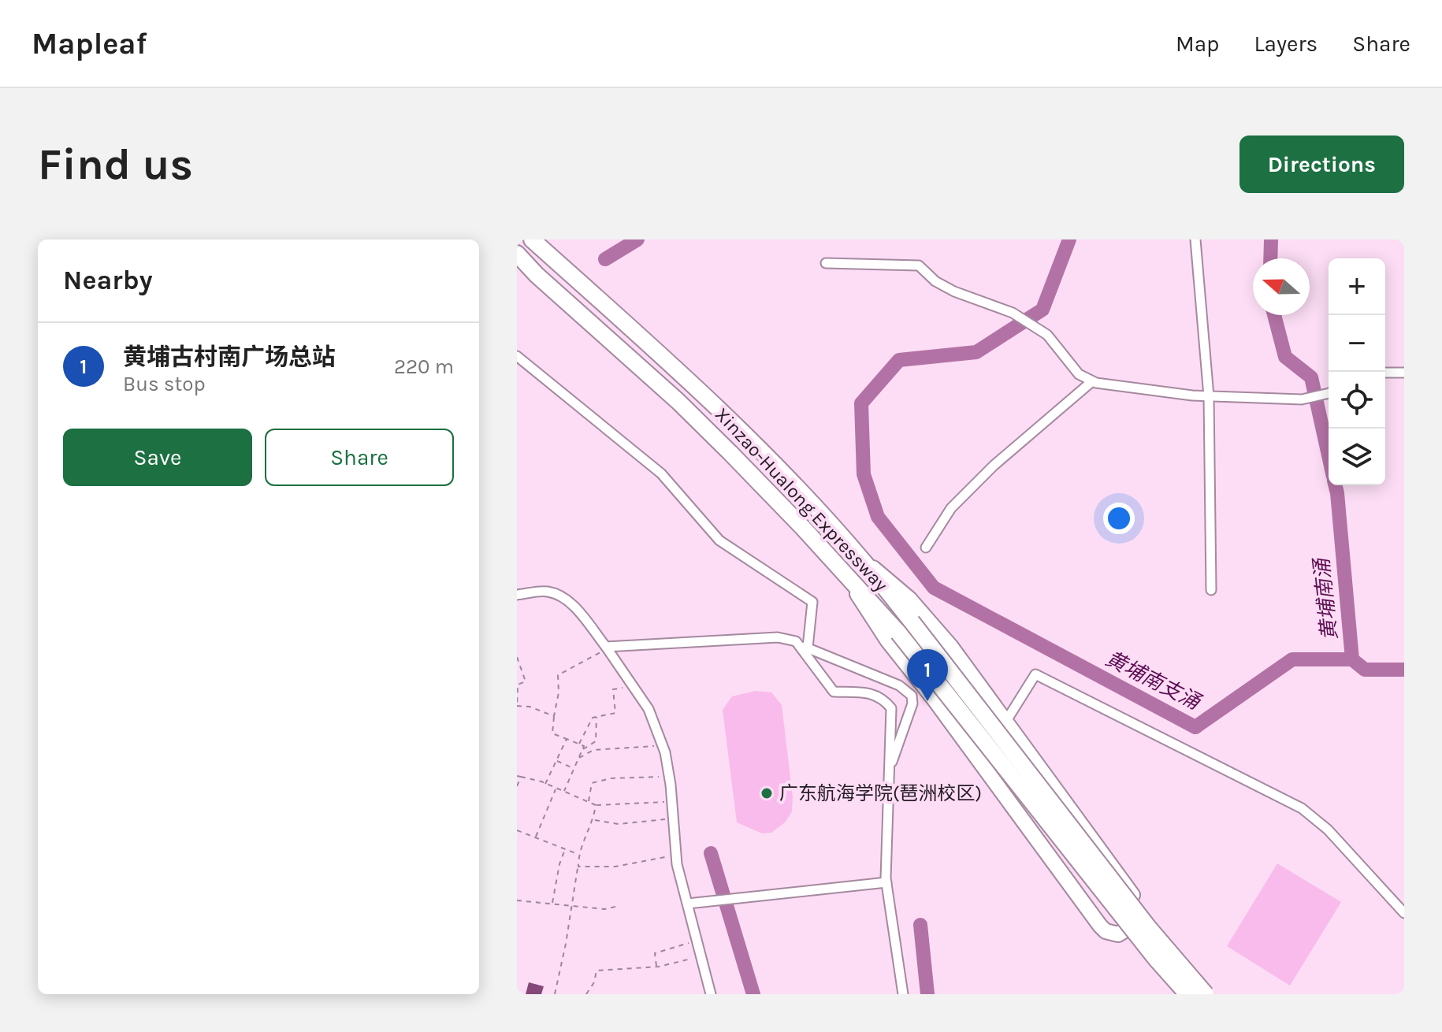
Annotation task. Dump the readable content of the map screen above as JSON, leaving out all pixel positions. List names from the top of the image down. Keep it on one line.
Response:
{"streets":{"highway":["Xinzao-Hualong Expressway"]},"water":["黄埔南涌","黄埔南支涌"],"places":["广东航海学院(琶洲校区)"],"north":"left","page":{"header":"Mapleaf","nav":["Map","Layers","Share"],"buttons":["Directions",["Save","Share"]],"title":"Find us","heading":"Nearby","map_buttons":["+","−"],"list":[{"mark":"1","name":"黄埔古村南广场总站","note":"Bus stop","value":"220 m"}],"pins":"1"}}
